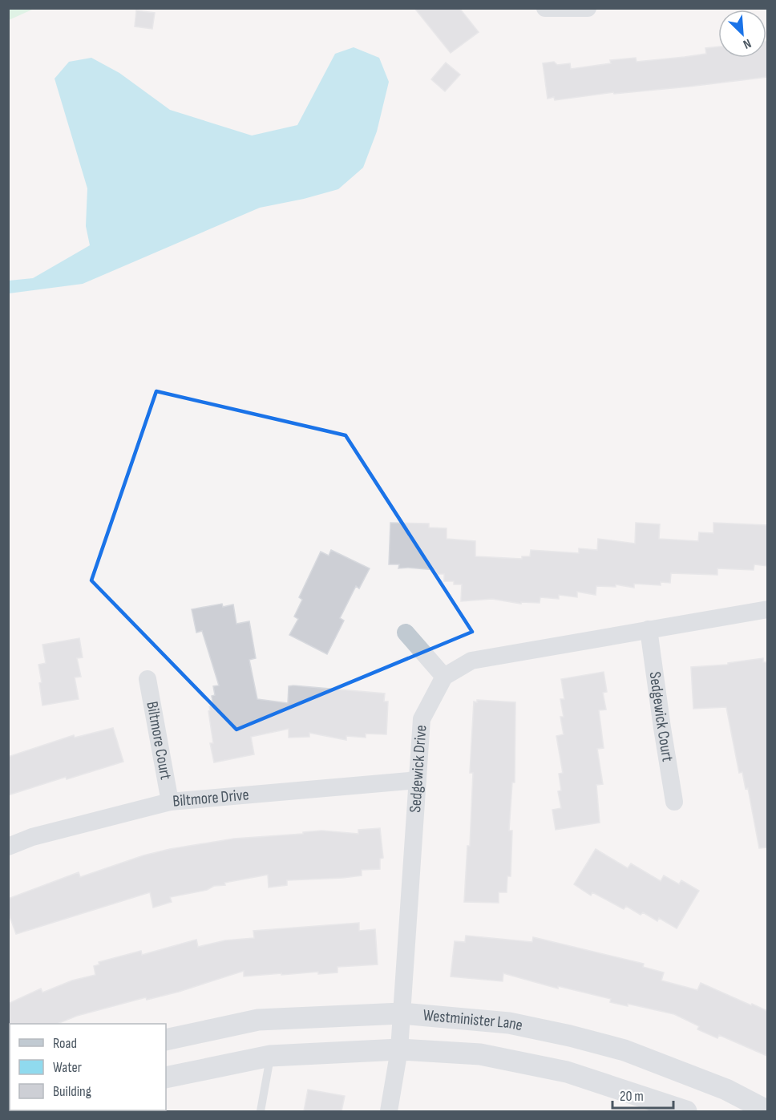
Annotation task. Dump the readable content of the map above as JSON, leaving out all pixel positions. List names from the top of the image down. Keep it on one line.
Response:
{"streets":{"street":["Sedgewick Court","Biltmore Court","Sedgewick Drive","Biltmore Drive","Westminister Lane"]},"crossings":[["Biltmore Court","Biltmore Drive"],["Sedgewick Drive","Biltmore Drive"],["Sedgewick Drive","Westminister Lane"]],"legend":["Road","Water","Building"],"scale_bar":"20 m","north":"bottom right"}
